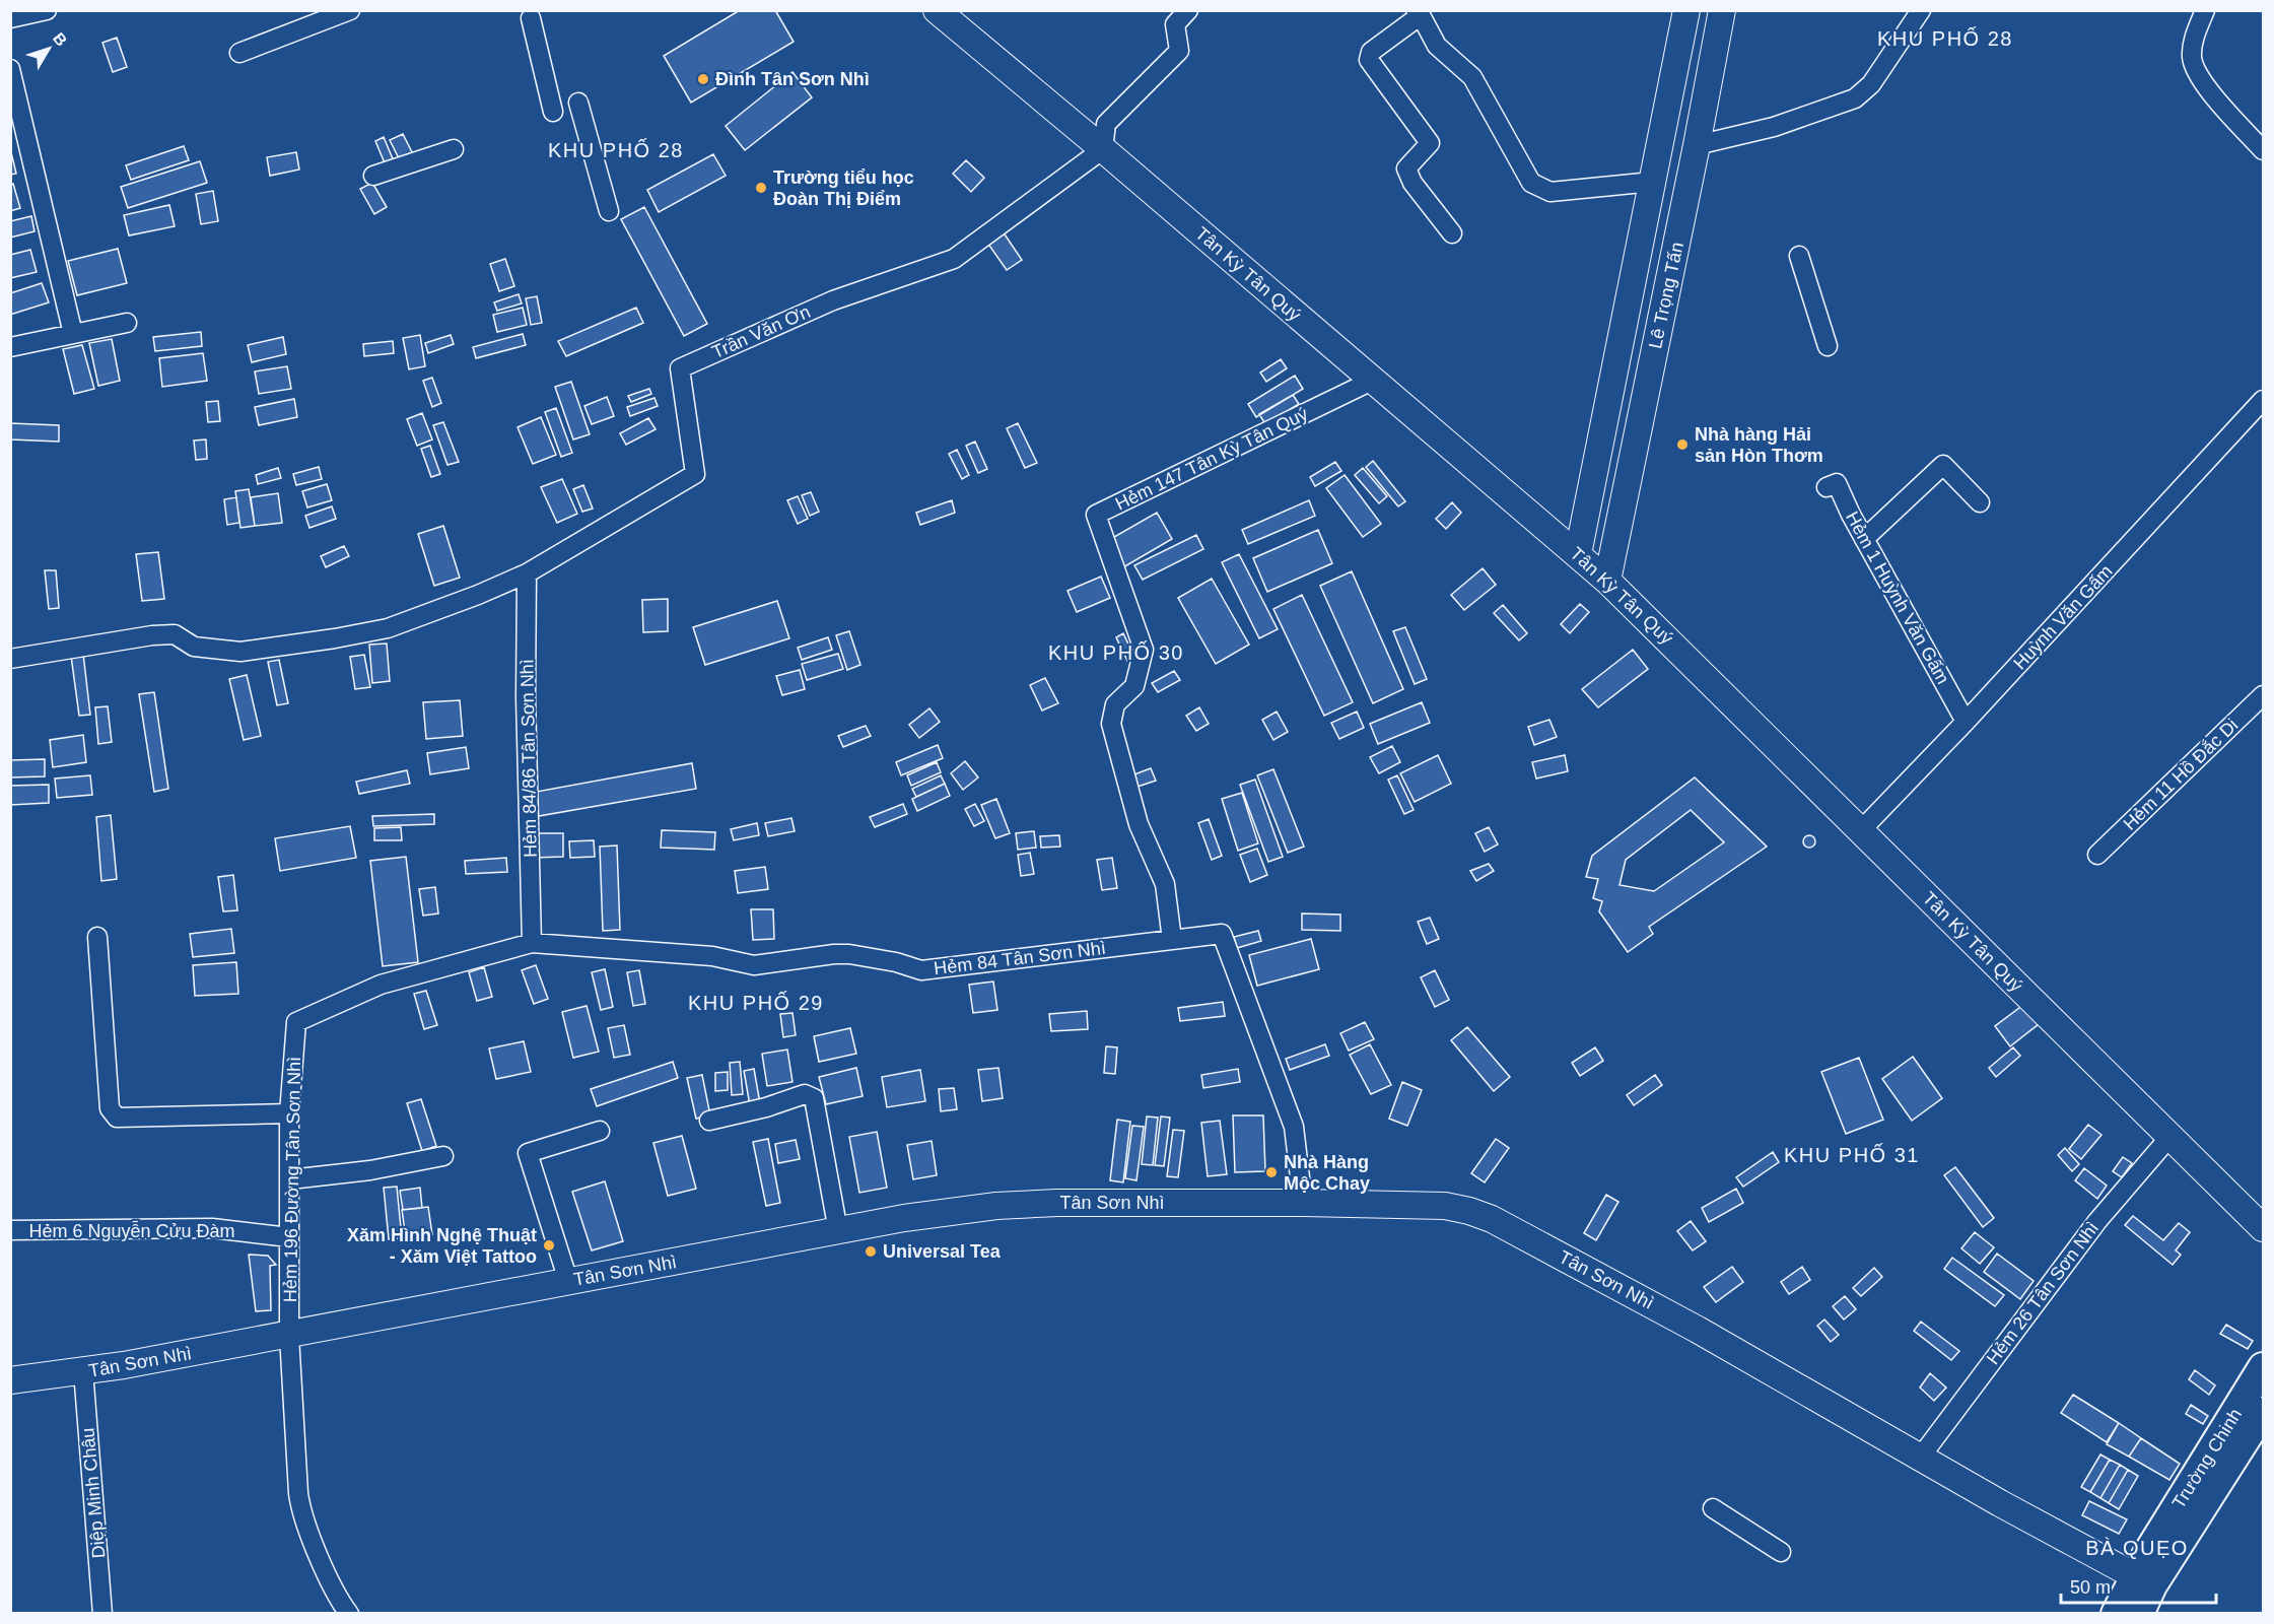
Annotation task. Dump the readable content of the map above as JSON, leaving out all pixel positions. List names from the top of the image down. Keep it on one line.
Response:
{"streets":{"main road":["Tân Kỳ Tân Quý","Lê Trọng Tấn","Tân Sơn Nhì","Trường Chinh"],"street":["Trần Văn Ơn","Hẻm 147 Tân Kỳ Tân Quý","Hẻm 1 Huỳnh Văn Gấm","Huỳnh Văn Gấm","Hẻm 84/86 Tân Sơn Nhì","Hẻm 11 Hồ Đắc Di","Hẻm 84 Tân Sơn Nhì","Hẻm 196 Đường Tân Sơn Nhì","Hẻm 6 Nguyễn Cửu Đàm","Hẻm 26 Tân Sơn Nhì","Diệp Minh Châu"]},"crossings":[["Tân Kỳ Tân Quý","Lê Trọng Tấn"],["Tân Kỳ Tân Quý","Trần Văn Ơn"],["Tân Kỳ Tân Quý","Hẻm 147 Tân Kỳ Tân Quý"],["Tân Kỳ Tân Quý","Huỳnh Văn Gấm"],["Tân Kỳ Tân Quý","Hẻm 26 Tân Sơn Nhì"],["Trần Văn Ơn","Hẻm 84/86 Tân Sơn Nhì"],["Hẻm 147 Tân Kỳ Tân Quý","Hẻm 84 Tân Sơn Nhì"],["Hẻm 1 Huỳnh Văn Gấm","Huỳnh Văn Gấm"],["Hẻm 84/86 Tân Sơn Nhì","Hẻm 84 Tân Sơn Nhì"],["Hẻm 84 Tân Sơn Nhì","Hẻm 196 Đường Tân Sơn Nhì"],["Hẻm 84 Tân Sơn Nhì","Tân Sơn Nhì"],["Hẻm 196 Đường Tân Sơn Nhì","Tân Sơn Nhì"],["Hẻm 196 Đường Tân Sơn Nhì","Hẻm 6 Nguyễn Cửu Đàm"],["Tân Sơn Nhì","Hẻm 26 Tân Sơn Nhì"],["Tân Sơn Nhì","Trường Chinh"],["Tân Sơn Nhì","Diệp Minh Châu"]],"districts":["KHU PHỐ 28","KHU PHỐ 28","KHU PHỐ 30","KHU PHỐ 29","KHU PHỐ 31","BÀ QUẸO"],"places":["Đình Tân Sơn Nhì","Trường tiểu học Đoàn Thị Điểm","Nhà hàng Hải sản Hòn Thơm","Nhà Hàng Mộc Chay","Xăm Hình Nghệ Thuật - Xăm Việt Tattoo","Universal Tea"],"scale_bar":"50 m","north":"top right"}
